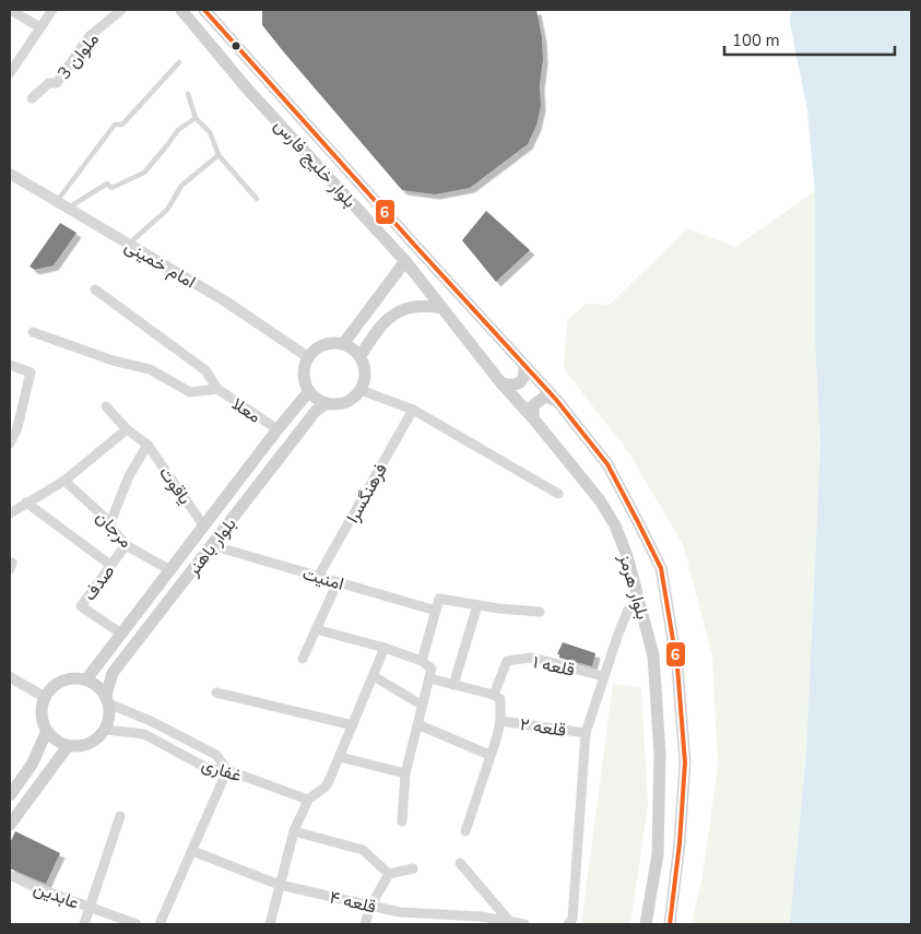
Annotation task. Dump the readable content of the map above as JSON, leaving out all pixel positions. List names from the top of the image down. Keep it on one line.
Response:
{"streets":{"main road":["بلوار خلیج فارس","بلوار باهنر","بلوار هرمز"],"street":["ملوان 3","امام خمینی","معلا","یاقوت","فرهنگسرا","مرجان","امنیت","صدف","قلعه ۱","قلعه ۲","غفاری","عابدین","قلعه ۴"]},"crossings":[["بلوار خلیج فارس","بلوار هرمز"],["امام خمینی","بلوار باهنر"],["معلا","بلوار باهنر"],["یاقوت","بلوار باهنر"],["فرهنگسرا","امنیت"],["مرجان","بلوار باهنر"],["مرجان","صدف"],["بلوار باهنر","امنیت"],["بلوار باهنر","صدف"],["بلوار باهنر","غفاری"]],"lines":["transit line 6"],"scale_bar":"100 m"}
